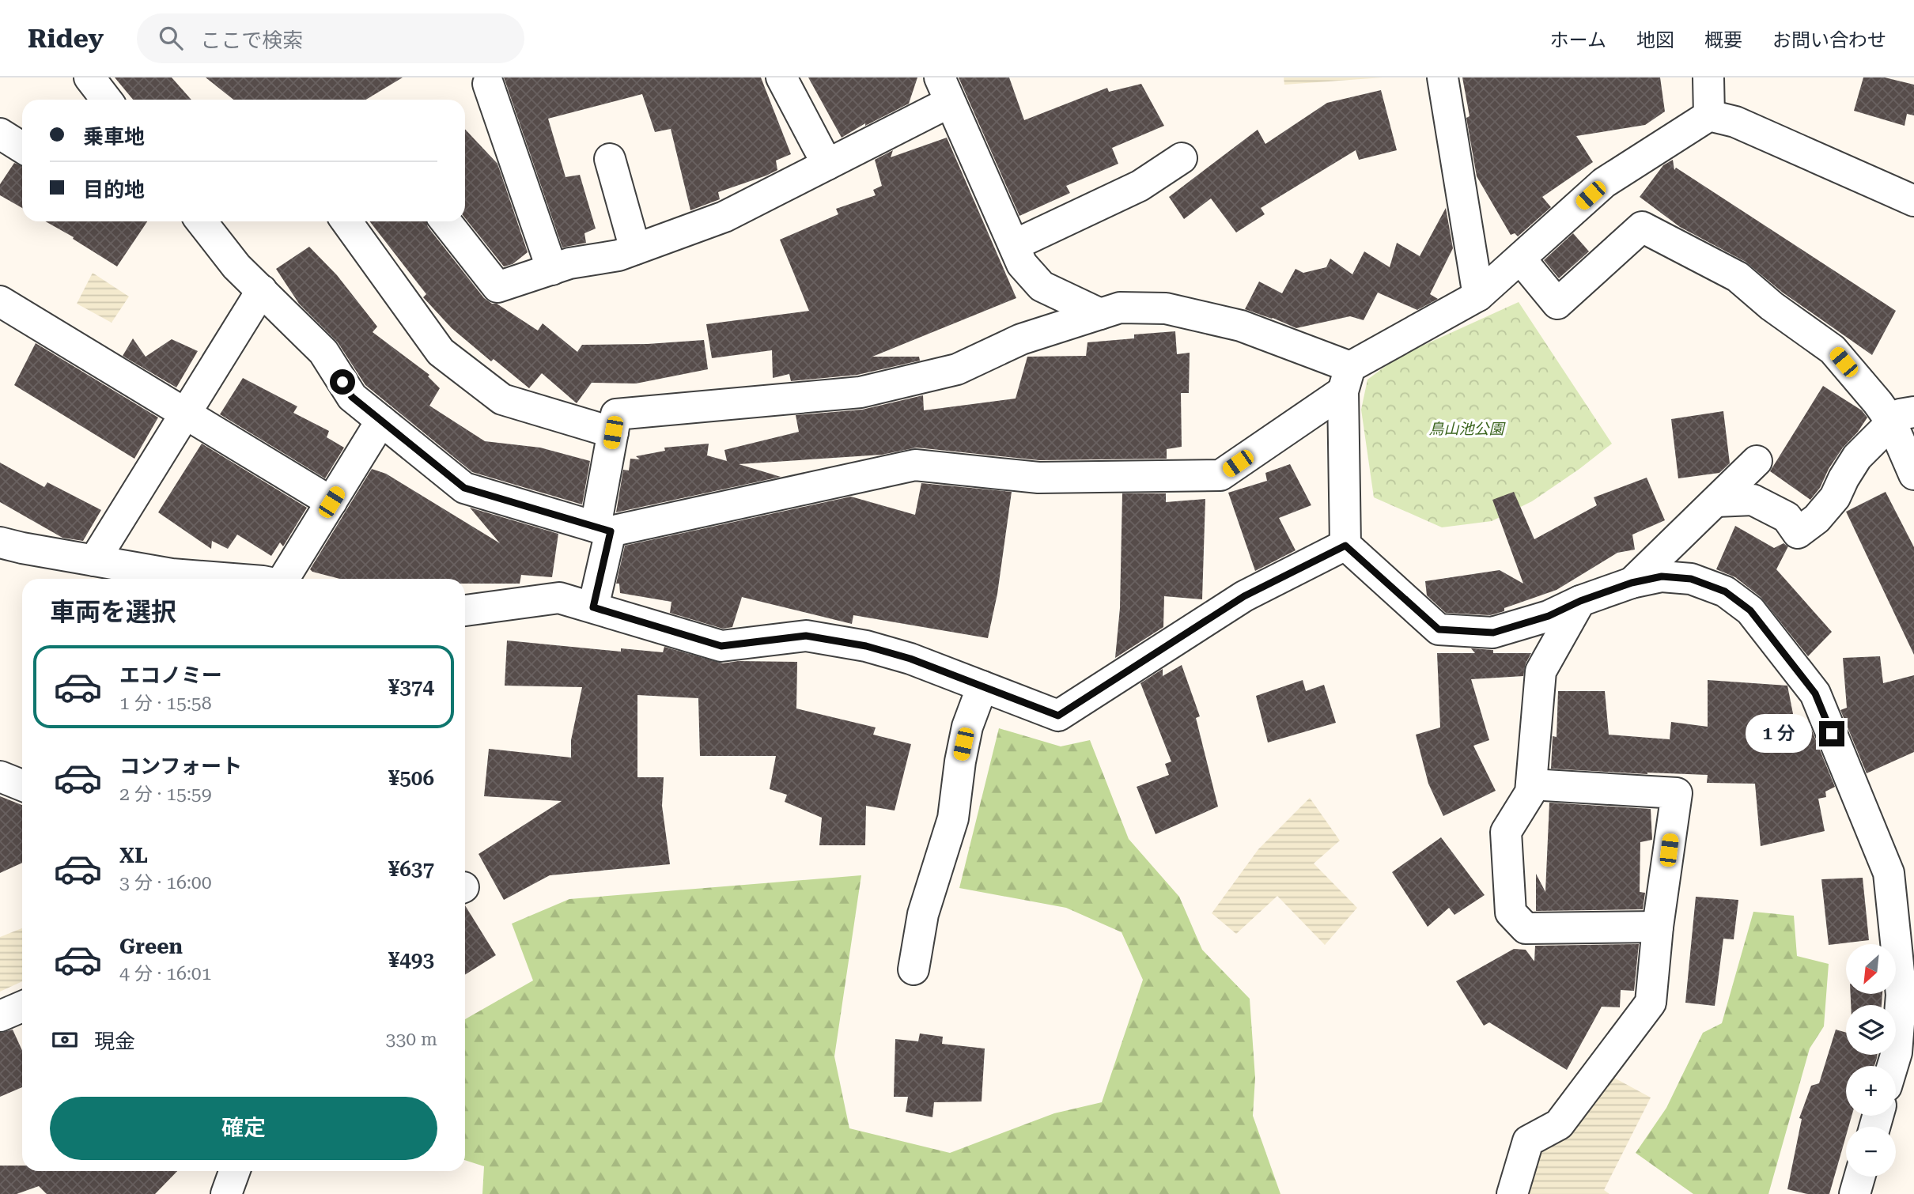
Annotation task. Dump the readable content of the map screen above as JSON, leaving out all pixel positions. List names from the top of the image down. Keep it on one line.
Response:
{"parks":["鳥山池公園"],"north":"bottom left","page":{"header":"Ridey","search":"ここで検索","nav":["ホーム","地図","概要","お問い合わせ"],"banner":["乗車地","目的地"],"heading":"車両を選択","list":[{"name":"エコノミー","note":"1 分 · 15:58","value":"¥374"},{"name":"コンフォート","note":"2 分 · 15:59","value":"¥506"},{"name":"XL","note":"3 分 · 16:00","value":"¥637"},{"name":"Green","note":"4 分 · 16:01","value":"¥493"}],"bubble":"1 分","map_buttons":["+","−"],"pay":["現金","330 m"],"buttons":"確定"}}
